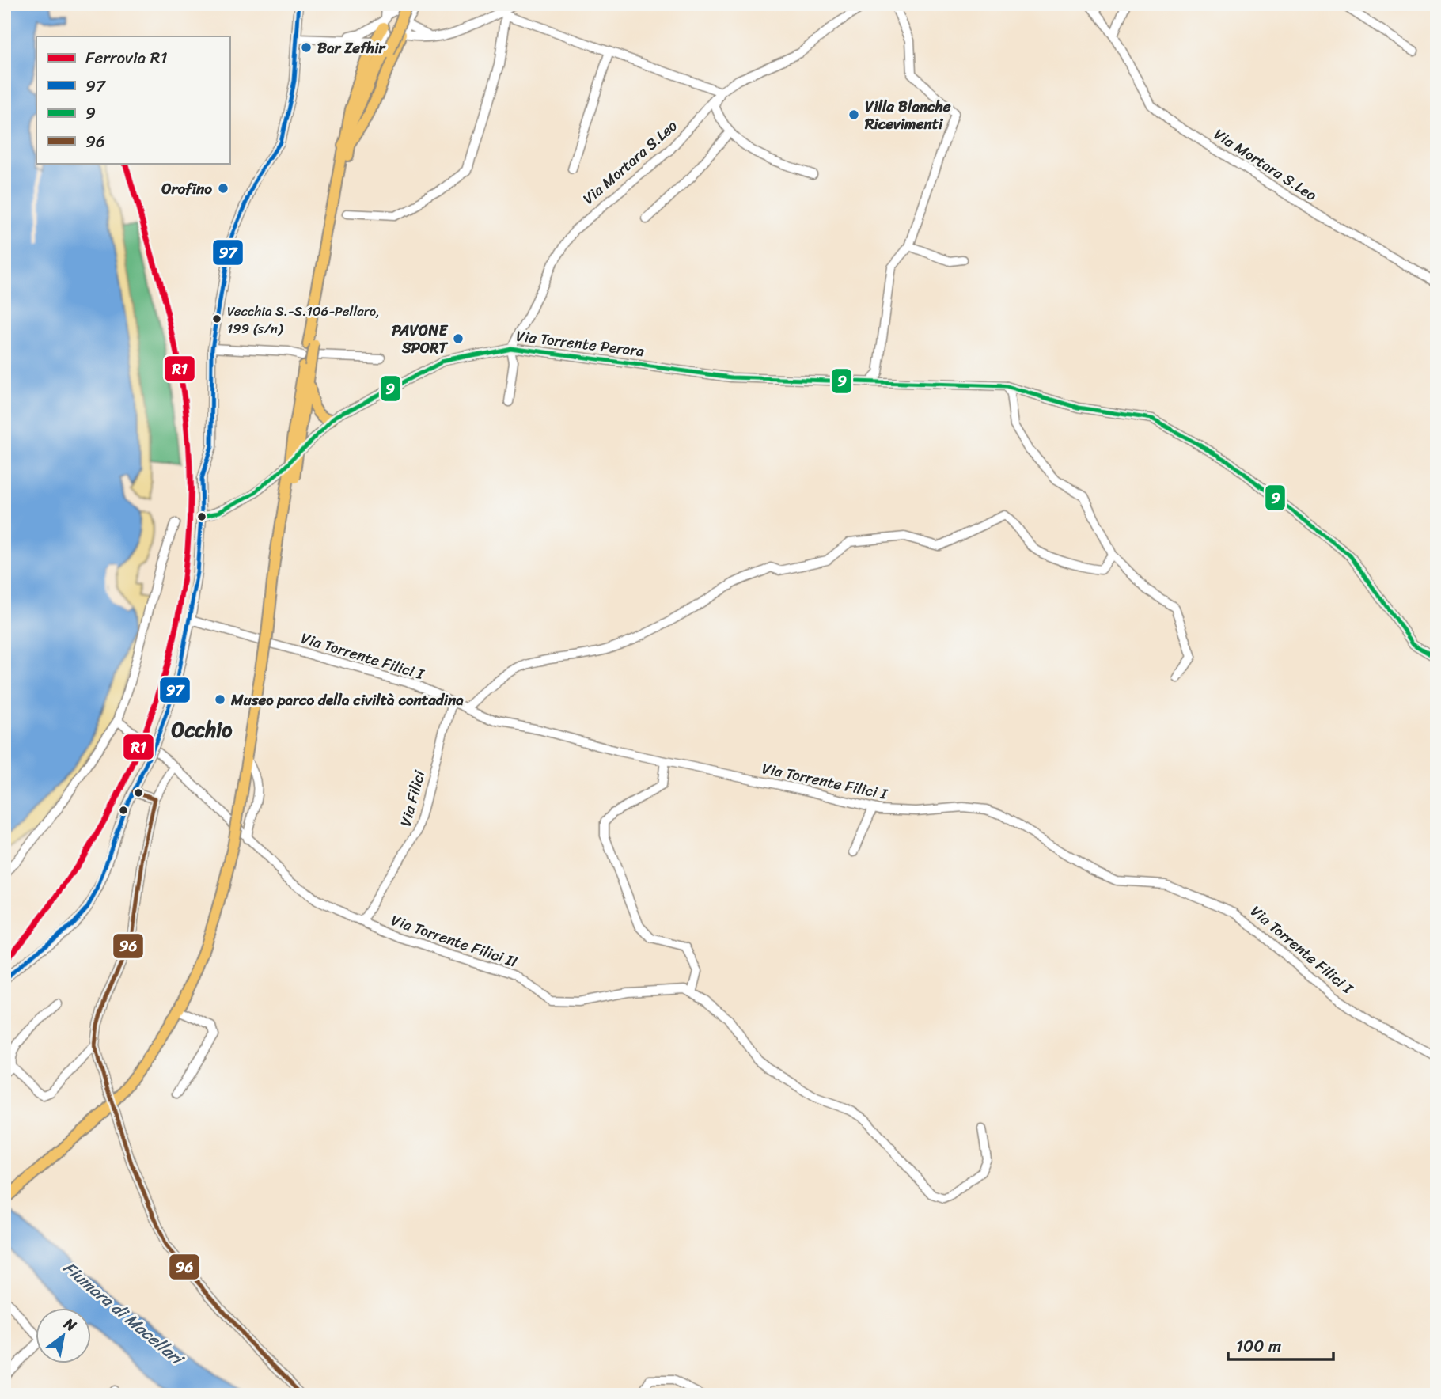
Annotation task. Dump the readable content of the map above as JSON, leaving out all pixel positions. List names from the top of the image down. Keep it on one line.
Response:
{"streets":{"street":["Via Mortara S.Leo","Via Torrente Perara","Via Torrente Filici I","Via Filici","Via Torrente Filici II"]},"crossings":[["Via Mortara S.Leo","Via Torrente Perara"],["Via Torrente Filici I","Via Filici"],["Via Filici","Via Torrente Filici II"]],"districts":["Occhio"],"water":["Fiumara di Macellari"],"places":["Bar Zefhir","Villa Blanche Ricevimenti","Orofino","Vecchia S.-S.106-Pellaro, 199 (s/n)","PAVONE SPORT","Museo parco della civiltà contadina"],"lines":["transit line 97","rail line R1","transit line 9","transit line 96"],"legend":["Ferrovia R1","97","9","96"],"scale_bar":"100 m","north":"top right"}
